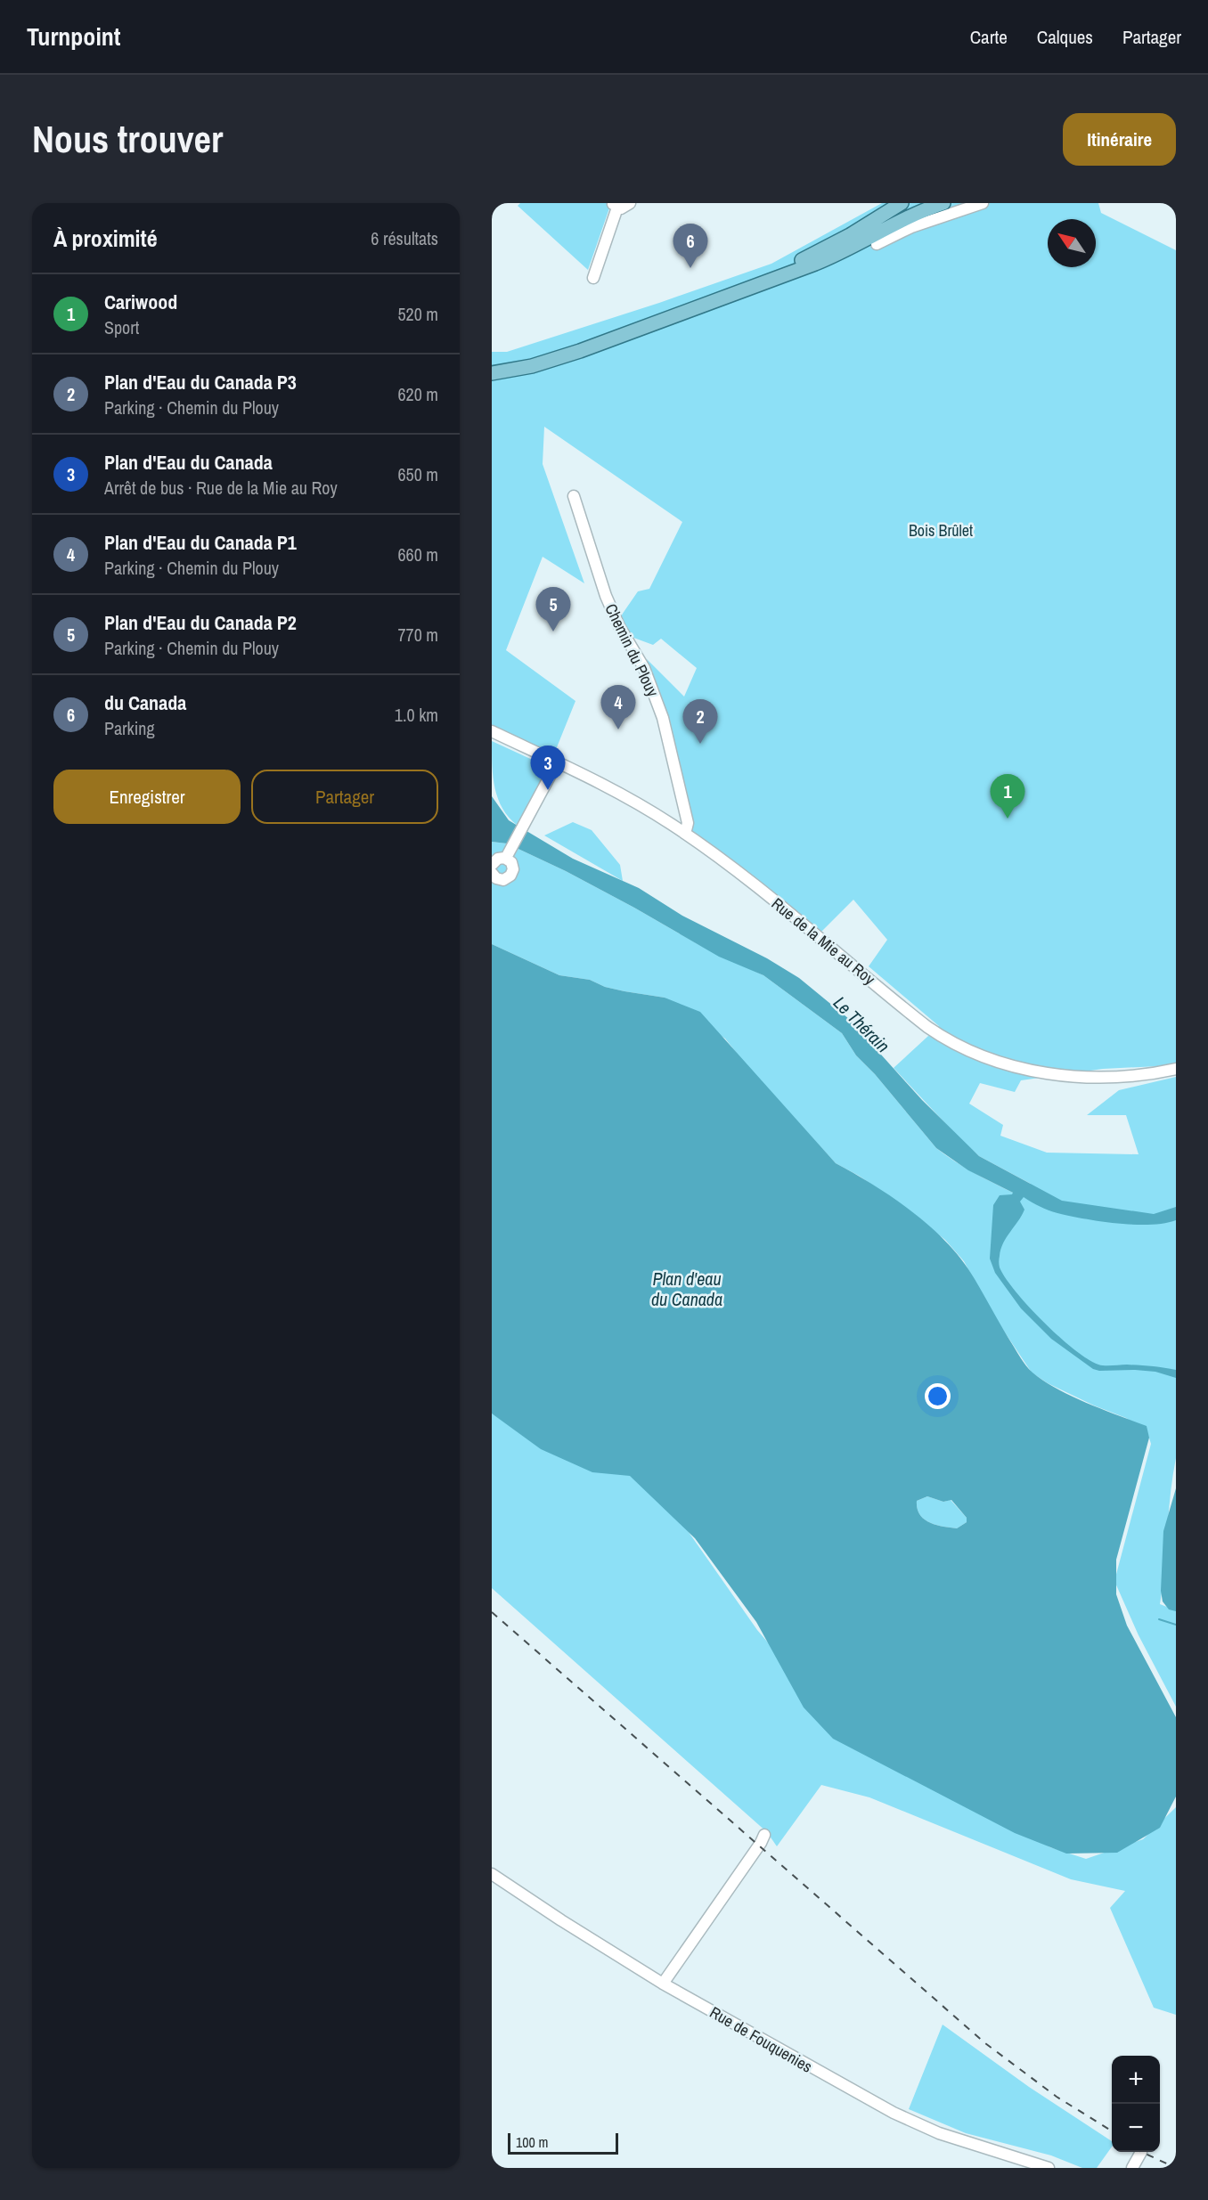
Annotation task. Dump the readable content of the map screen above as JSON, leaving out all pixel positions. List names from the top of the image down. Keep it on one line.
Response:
{"streets":{"street":["Chemin du Plouy","Rue de la Mie au Roy","Rue de Fouquenies"]},"crossings":[["Chemin du Plouy","Rue de la Mie au Roy"]],"water":["Le Thérain","Plan d'eau du Canada"],"parks":["Bois Brûlet"],"scale_bar":"100 m","north":"top left","page":{"header":"Turnpoint","nav":["Carte","Calques","Partager"],"buttons":["Itinéraire",["Enregistrer","Partager"]],"title":"Nous trouver","heading":["À proximité","6 résultats"],"pins":["6","5","4","2","3","1"],"list":[{"mark":"1","name":"Cariwood","note":"Sport","value":"520 m"},{"mark":"2","name":"Plan d'Eau du Canada P3","note":"Parking · Chemin du Plouy","value":"620 m"},{"mark":"3","name":"Plan d'Eau du Canada","note":"Arrêt de bus · Rue de la Mie au Roy","value":"650 m"},{"mark":"4","name":"Plan d'Eau du Canada P1","note":"Parking · Chemin du Plouy","value":"660 m"},{"mark":"5","name":"Plan d'Eau du Canada P2","note":"Parking · Chemin du Plouy","value":"770 m"},{"mark":"6","name":"du Canada","note":"Parking","value":"1.0 km"}],"map_buttons":["+","−"],"scale":"100 m"}}
